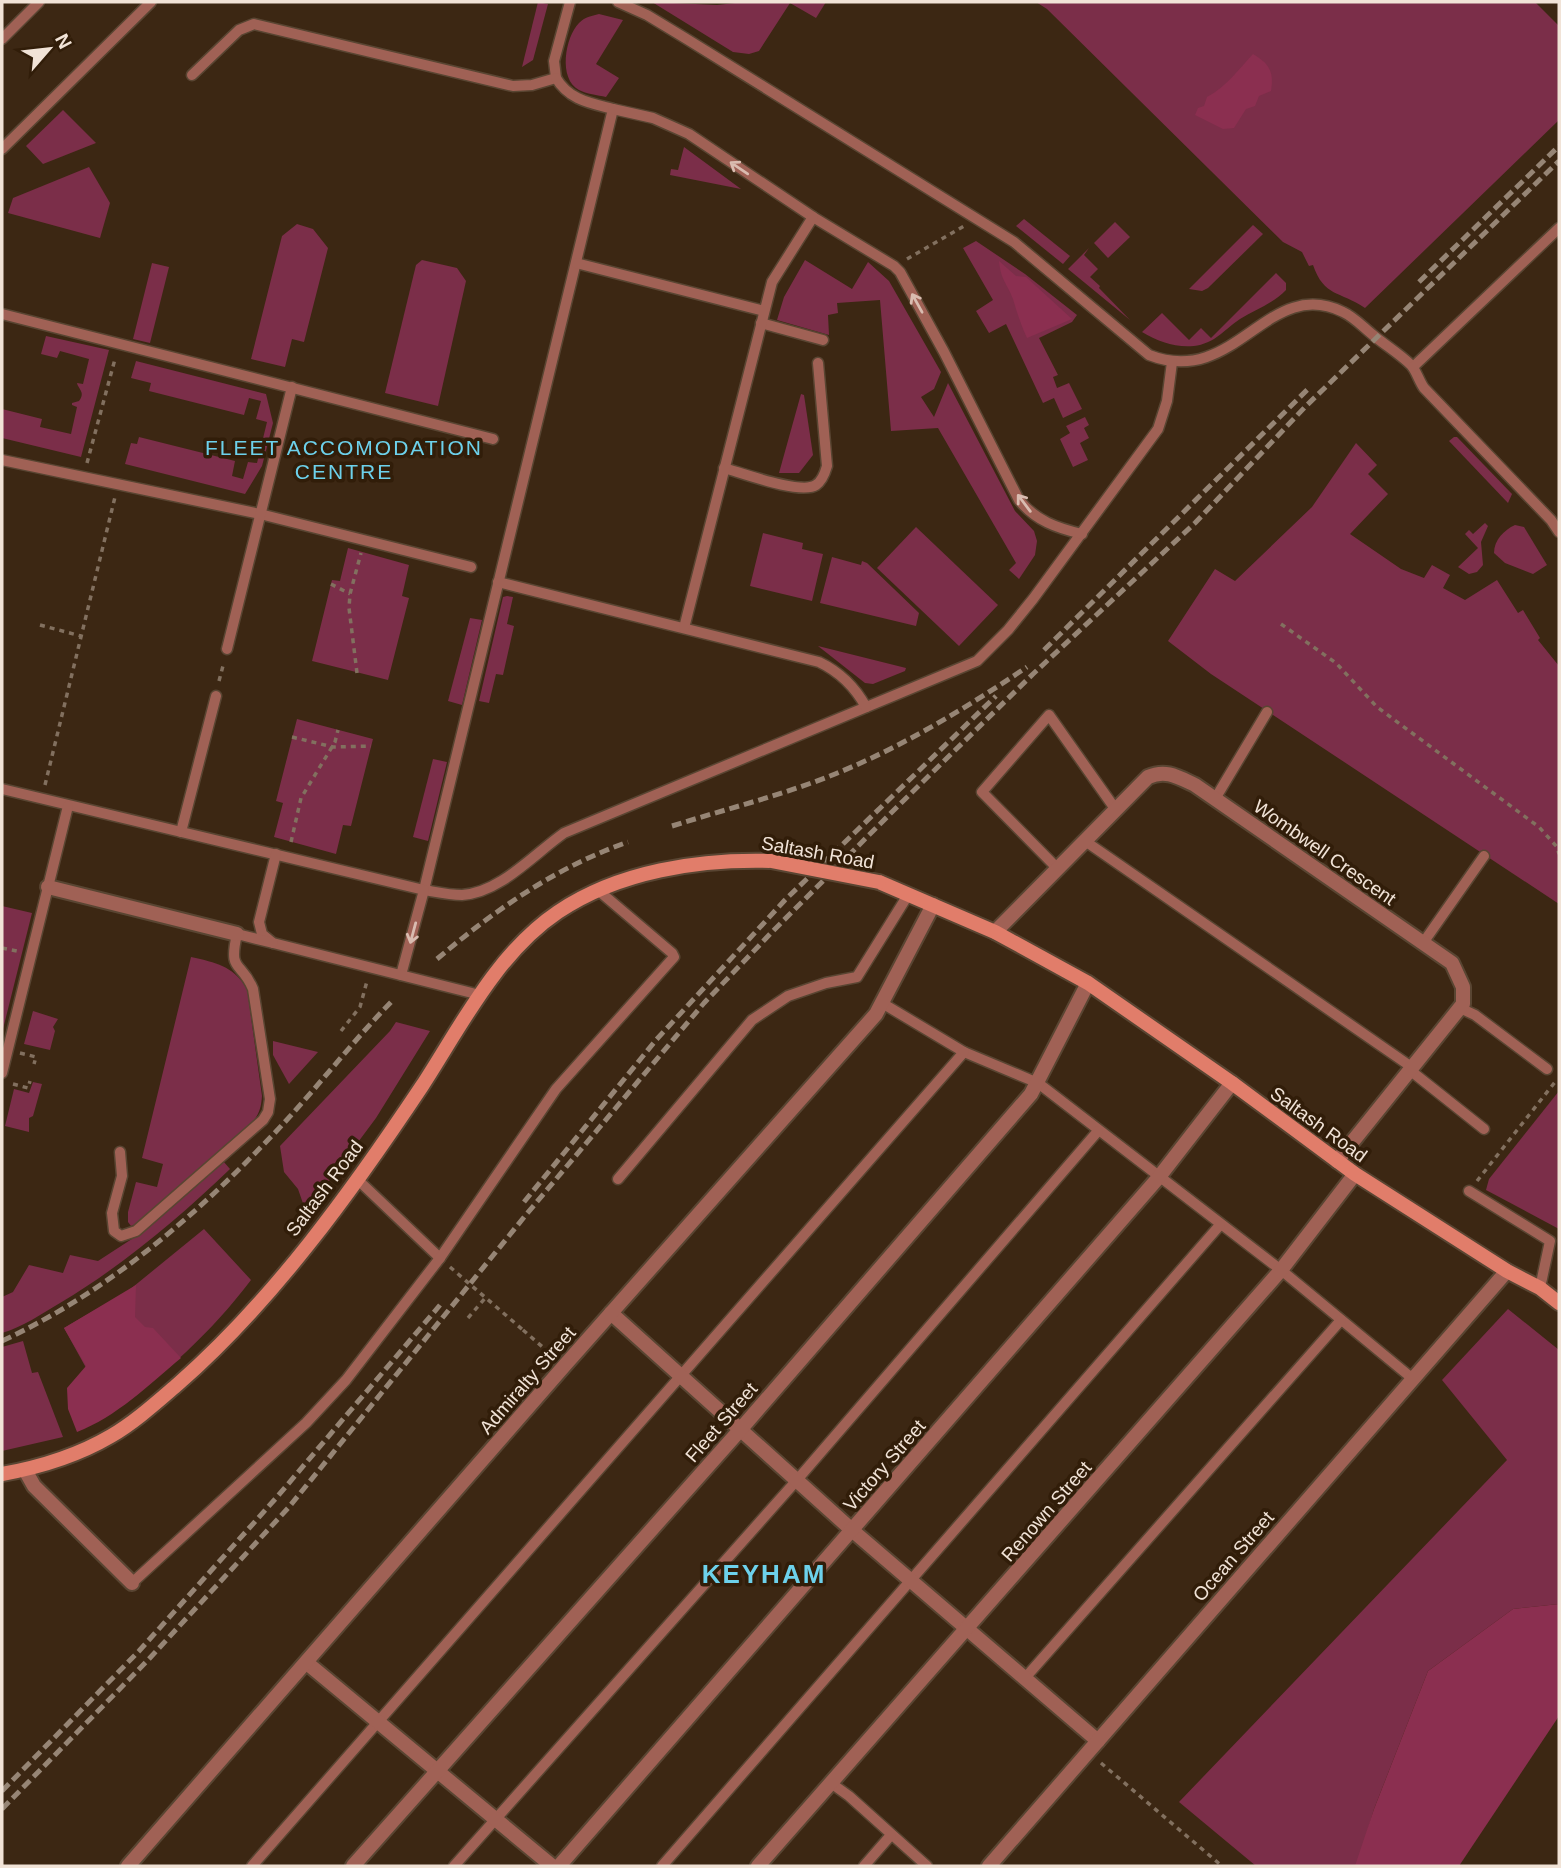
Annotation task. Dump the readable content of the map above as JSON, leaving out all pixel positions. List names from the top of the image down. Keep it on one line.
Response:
{"streets":{"main road":["Saltash Road"],"street":["Wombwell Crescent","Admiralty Street","Fleet Street","Victory Street","Renown Street","Ocean Street"]},"crossings":[["Saltash Road","Wombwell Crescent"],["Saltash Road","Admiralty Street"],["Saltash Road","Fleet Street"],["Saltash Road","Victory Street"],["Saltash Road","Renown Street"],["Saltash Road","Ocean Street"]],"districts":["FLEET ACCOMODATION CENTRE","KEYHAM"],"north":"top right"}
